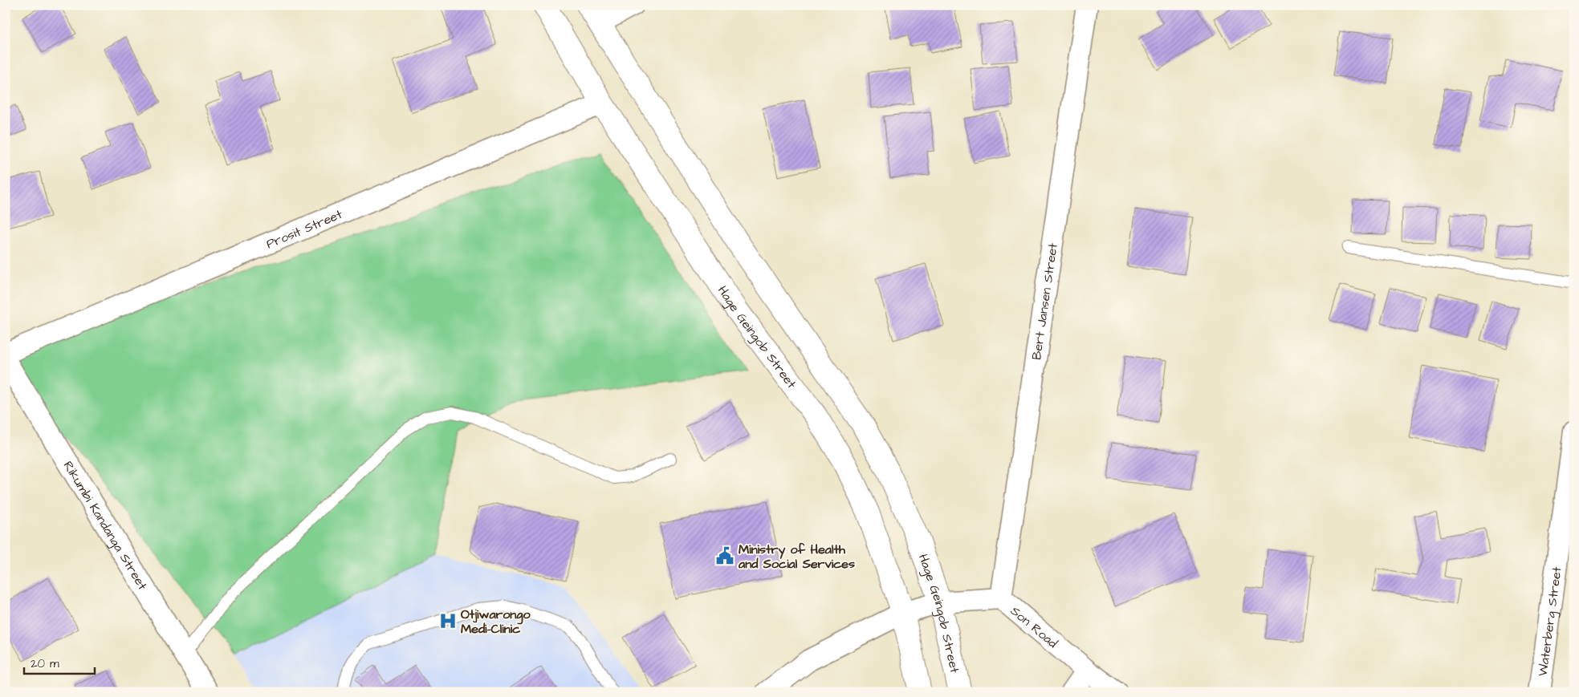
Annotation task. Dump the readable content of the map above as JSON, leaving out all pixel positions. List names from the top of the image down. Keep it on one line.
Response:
{"streets":{"highway":["Hage Geingob Street"],"street":["Prosit Street","Bert Jansen Street","Rikumbi Kandanga Street","Waterberg Street","Son Road"]},"crossings":[["Prosit Street","Hage Geingob Street"],["Bert Jansen Street","Son Road"],["Hage Geingob Street","Son Road"]],"places":{"public building":["Ministry of Health and Social Services"],"hospital":["Otjiwarongo Medi-Clinic"]},"scale_bar":"20 m"}
